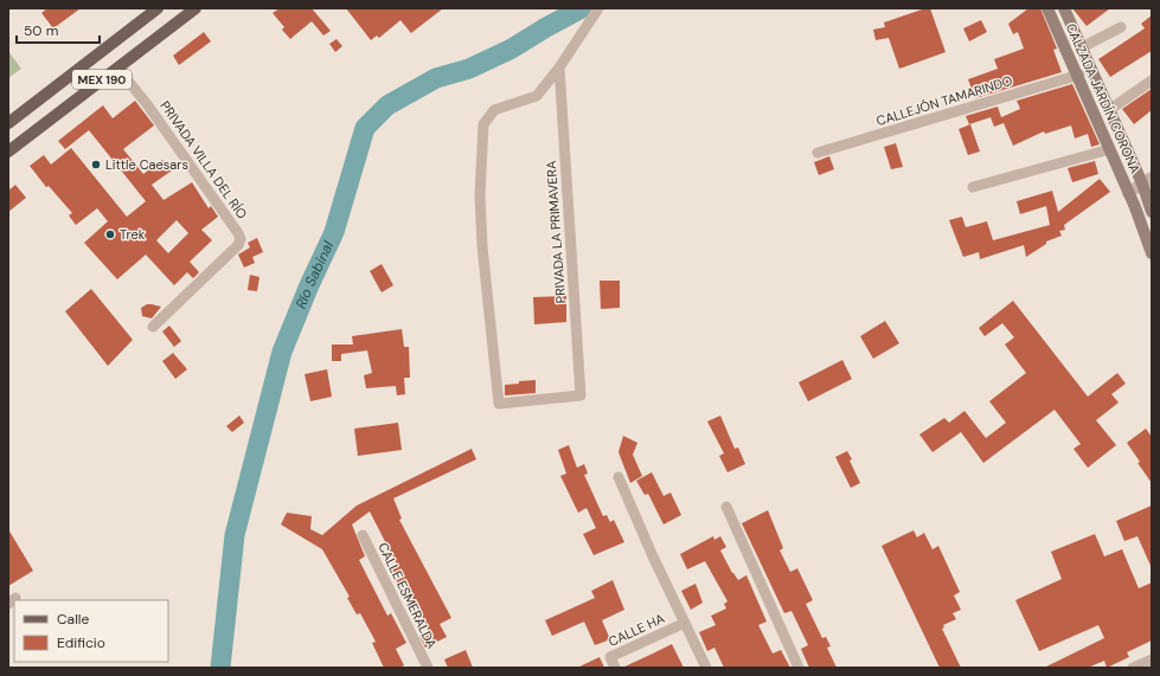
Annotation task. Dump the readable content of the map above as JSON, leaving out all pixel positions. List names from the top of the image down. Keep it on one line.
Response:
{"streets":{"main road":["MEX 190","CALZADA JARDÍN CORONA"],"street":["CALLEJÓN TAMARINDO","PRIVADA VILLA DEL RÍO","PRIVADA LA PRIMAVERA","CALLE ESMERALDA","CALLE HA"]},"crossings":[["MEX 190","PRIVADA VILLA DEL RÍO"],["CALZADA JARDÍN CORONA","CALLEJÓN TAMARINDO"]],"water":["Río Sabinal"],"places":["Little Caesars","Trek"],"legend":["Calle","Edificio"],"scale_bar":"50 m"}
